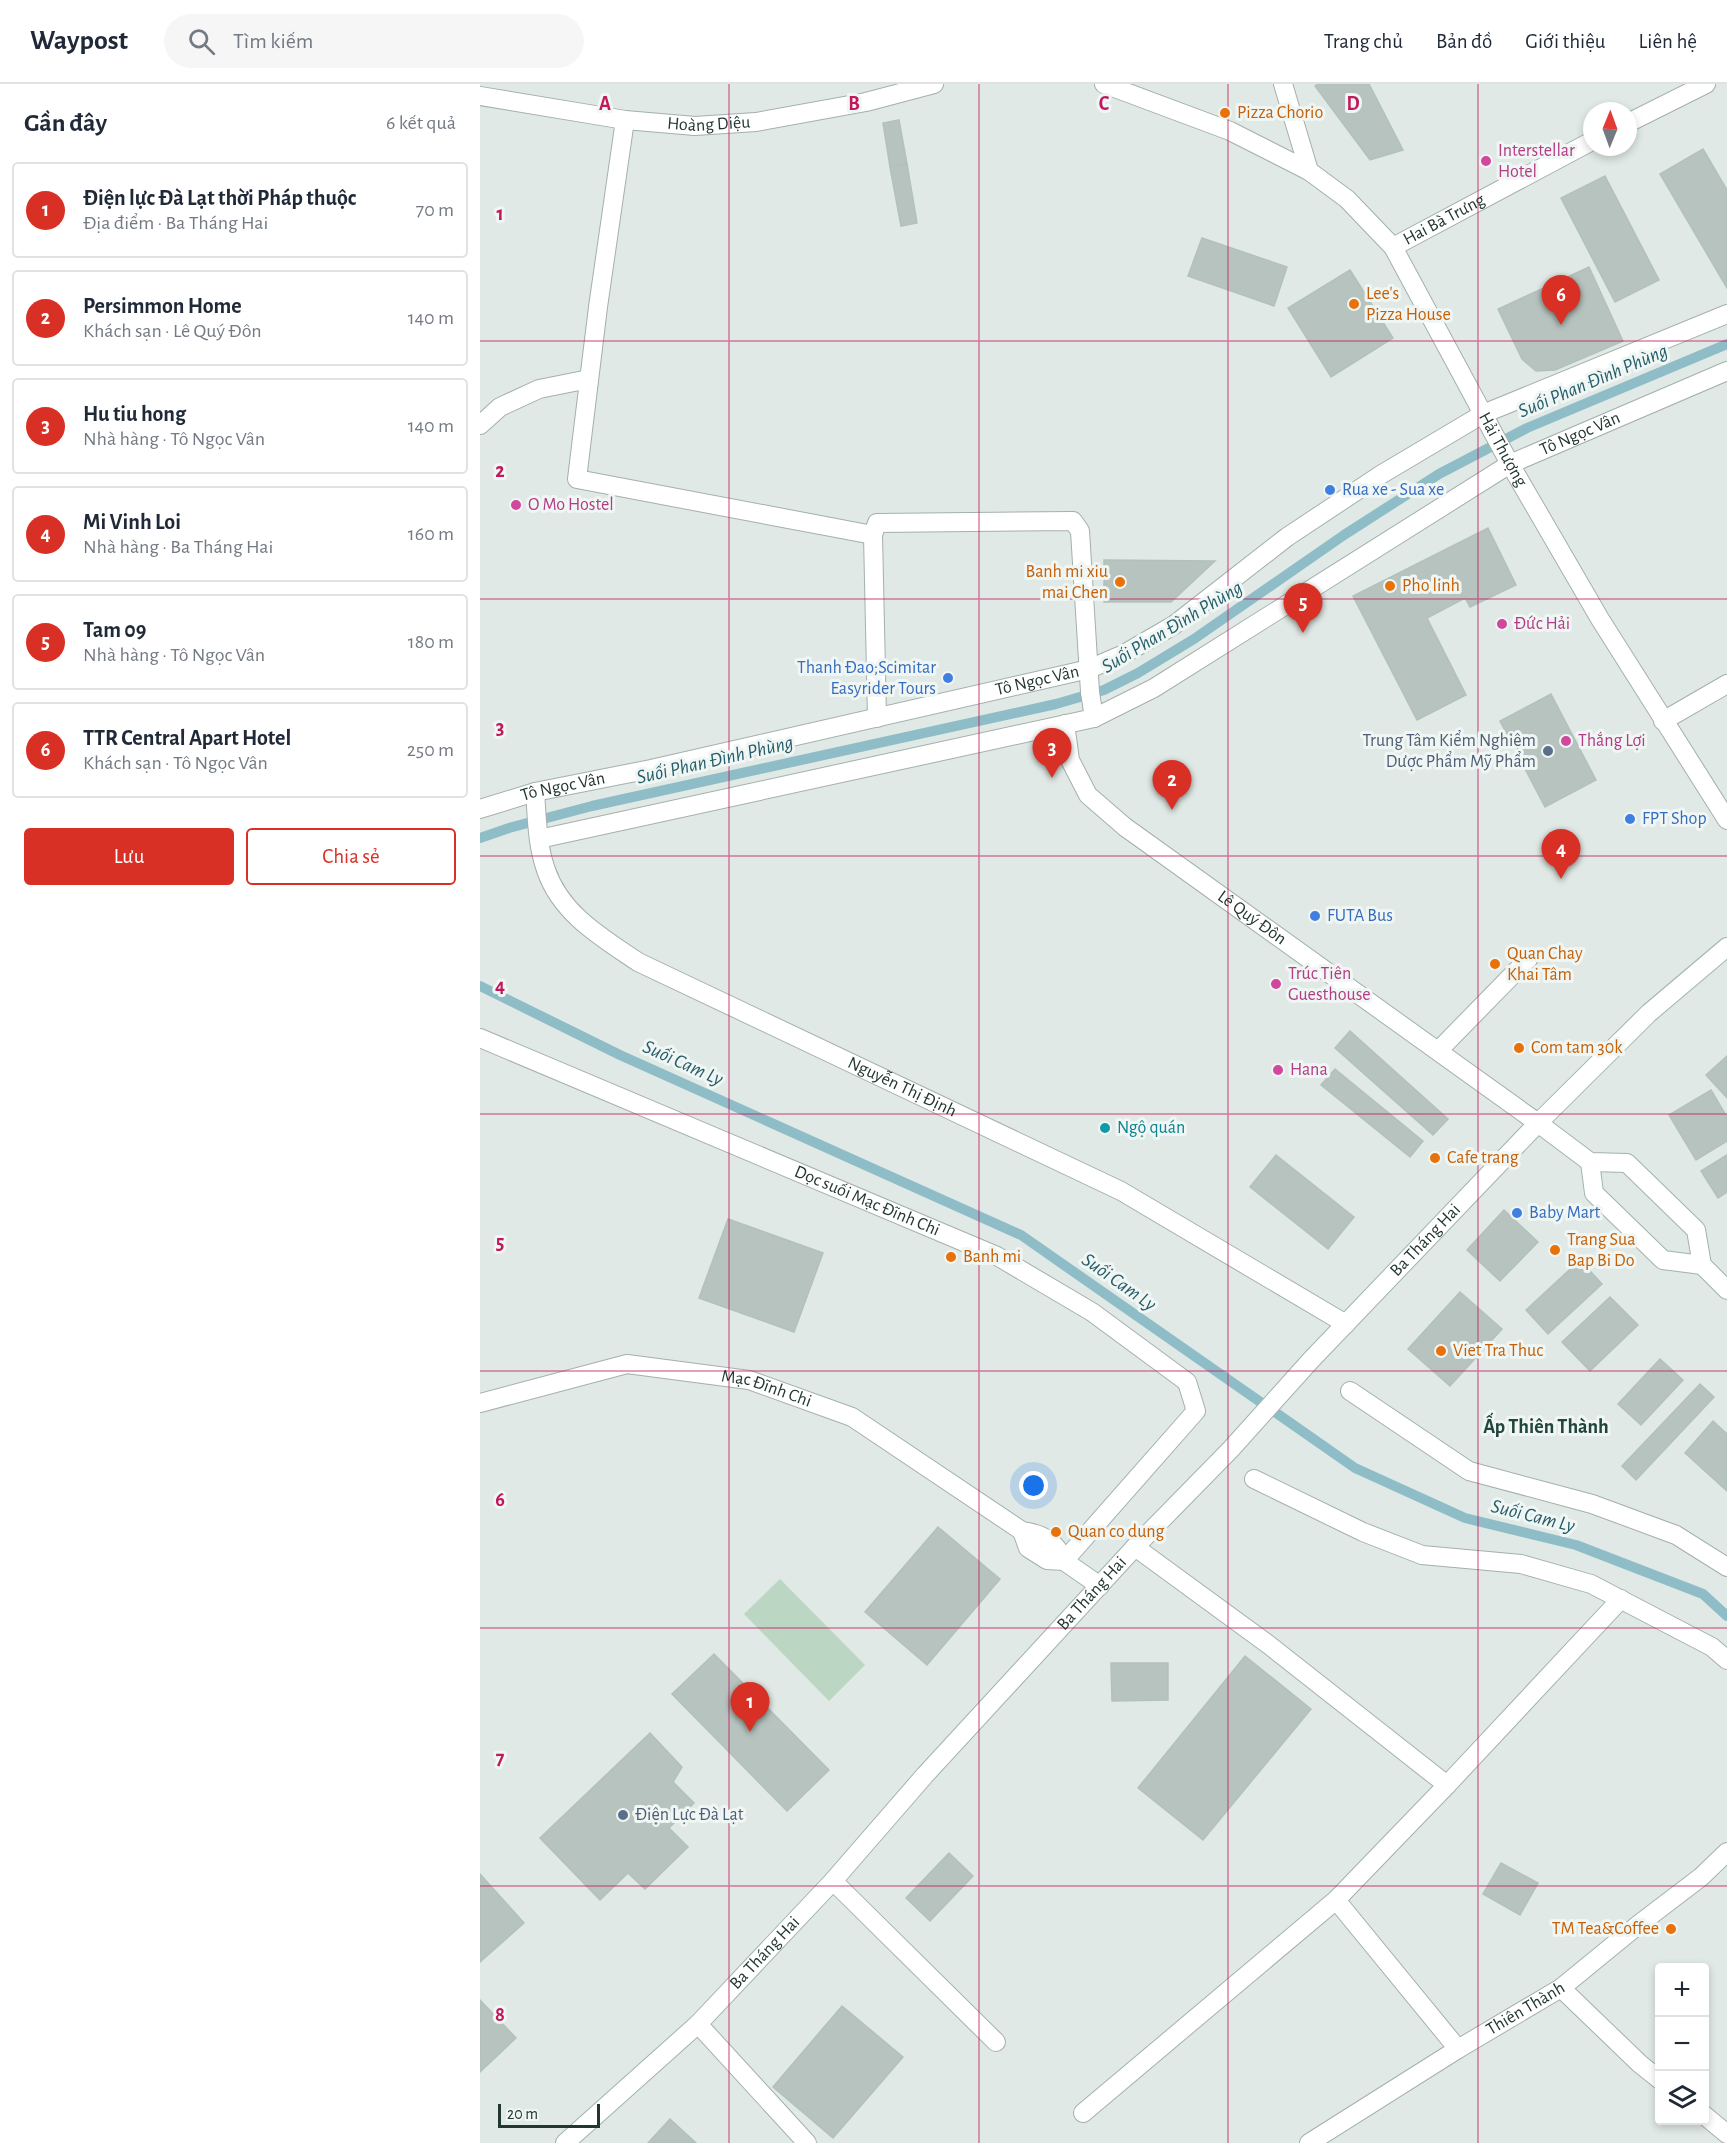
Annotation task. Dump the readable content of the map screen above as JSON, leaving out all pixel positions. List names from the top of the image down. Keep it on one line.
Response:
{"streets":{"street":["Hoàng Diệu","Hai Bà Trưng","Tô Ngọc Vân","Hải Thượng","Lê Quý Đôn","Nguyễn Thị Định","Dọc suối Mạc Đĩnh Chi","Ba Tháng Hai","Mạc Đĩnh Chi","Thiên Thành"]},"crossings":[["Hai Bà Trưng","Hải Thượng"],["Tô Ngọc Vân","Hải Thượng"],["Tô Ngọc Vân","Lê Quý Đôn"],["Tô Ngọc Vân","Nguyễn Thị Định"],["Lê Quý Đôn","Ba Tháng Hai"],["Nguyễn Thị Định","Ba Tháng Hai"],["Dọc suối Mạc Đĩnh Chi","Mạc Đĩnh Chi"],["Ba Tháng Hai","Mạc Đĩnh Chi"]],"districts":["Ấp Thiên Thành"],"water":["Suối Phan Đình Phùng","Suối Cam Ly"],"places":["Pizza Chorio","Interstellar Hotel","Lee's Pizza House","Rua xe - Sua xe","O Mo Hostel","Banh mi xiu mai Chen","Pho linh","Đức Hải","Thanh Đao;Scimitar Easyrider Tours","Thắng Lợi","Trung Tâm Kiểm Nghiệm Dược Phẩm Mỹ Phẩm","FPT Shop","FUTA Bus","Quan Chay Khai Tâm","Trúc Tiên Guesthouse","Com tam 30k","Hana","Ngộ quán","Cafe trang","Baby Mart","Trang Sua Bap Bi Do","Banh mi","Viet Tra Thuc","Quan co dung","Điện Lực Đà Lạt","TM Tea&Coffee"],"scale_bar":"20 m","north":"top","page":{"header":"Waypost","search":"Tìm kiếm","nav":["Trang chủ","Bản đồ","Giới thiệu","Liên hệ"],"heading":["Gần đây","6 kết quả"],"list":[{"mark":"1","name":"Điện lực Đà Lạt thời Pháp thuộc","note":"Địa điểm · Ba Tháng Hai","value":"70 m"},{"mark":"2","name":"Persimmon Home","note":"Khách sạn · Lê Quý Đôn","value":"140 m"},{"mark":"3","name":"Hu tiu hong","note":"Nhà hàng · Tô Ngọc Vân","value":"140 m"},{"mark":"4","name":"Mi Vinh Loi","note":"Nhà hàng · Ba Tháng Hai","value":"160 m"},{"mark":"5","name":"Tam 09","note":"Nhà hàng · Tô Ngọc Vân","value":"180 m"},{"mark":"6","name":"TTR Central Apart Hotel","note":"Khách sạn · Tô Ngọc Vân","value":"250 m"}],"pins":["6","5","3","2","4","1"],"buttons":["Lưu","Chia sẻ"],"map_buttons":["+","−"],"scale":"20 m"},"grid":{"columns":["A","B","C","D"],"rows":["1","2","3","4","5","6","7","8"]}}
